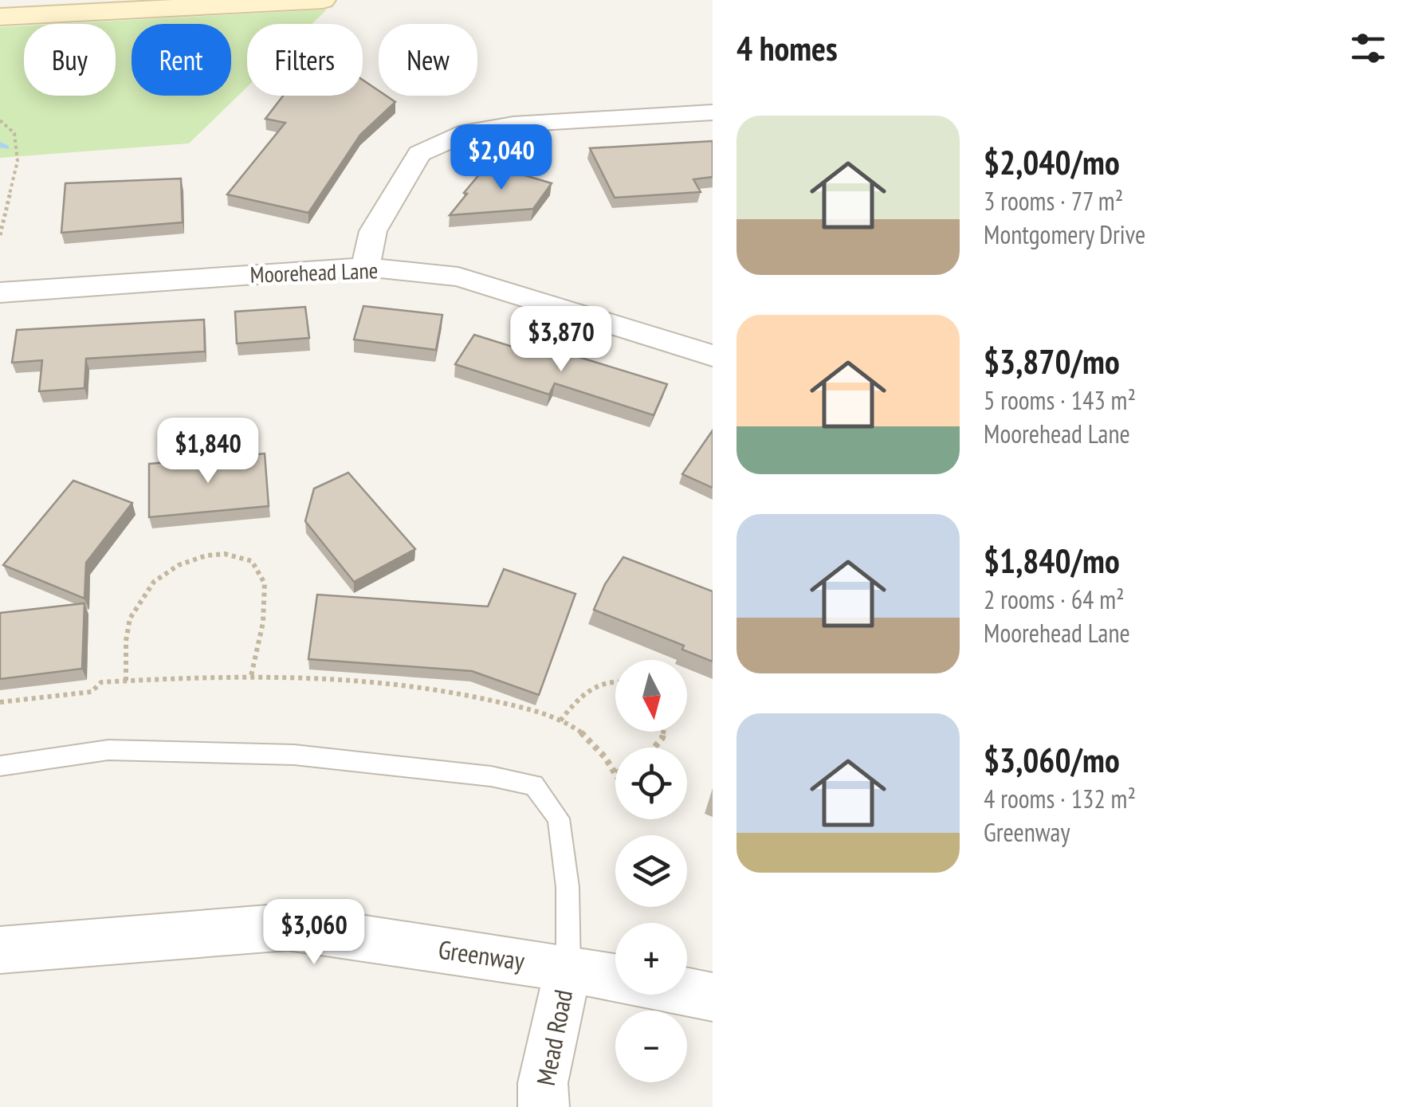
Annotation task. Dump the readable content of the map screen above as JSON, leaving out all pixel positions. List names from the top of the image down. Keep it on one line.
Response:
{"streets":{"street":["Moorehead Lane","Greenway","Mead Road"]},"crossings":[["Greenway","Mead Road"]],"north":"bottom","page":{"heading":"4 homes","chip":["Buy","Rent","Filters","New"],"list":[{"name":"$2,040/mo","note":"3 rooms · 77 m² · Montgomery Drive"},{"name":"$3,870/mo","note":"5 rooms · 143 m² · Moorehead Lane"},{"name":"$1,840/mo","note":"2 rooms · 64 m² · Moorehead Lane"},{"name":"$3,060/mo","note":"4 rooms · 132 m² · Greenway"}],"price":["$2,040","$3,870","$1,840","$3,060"],"map_buttons":["+","−"]}}
